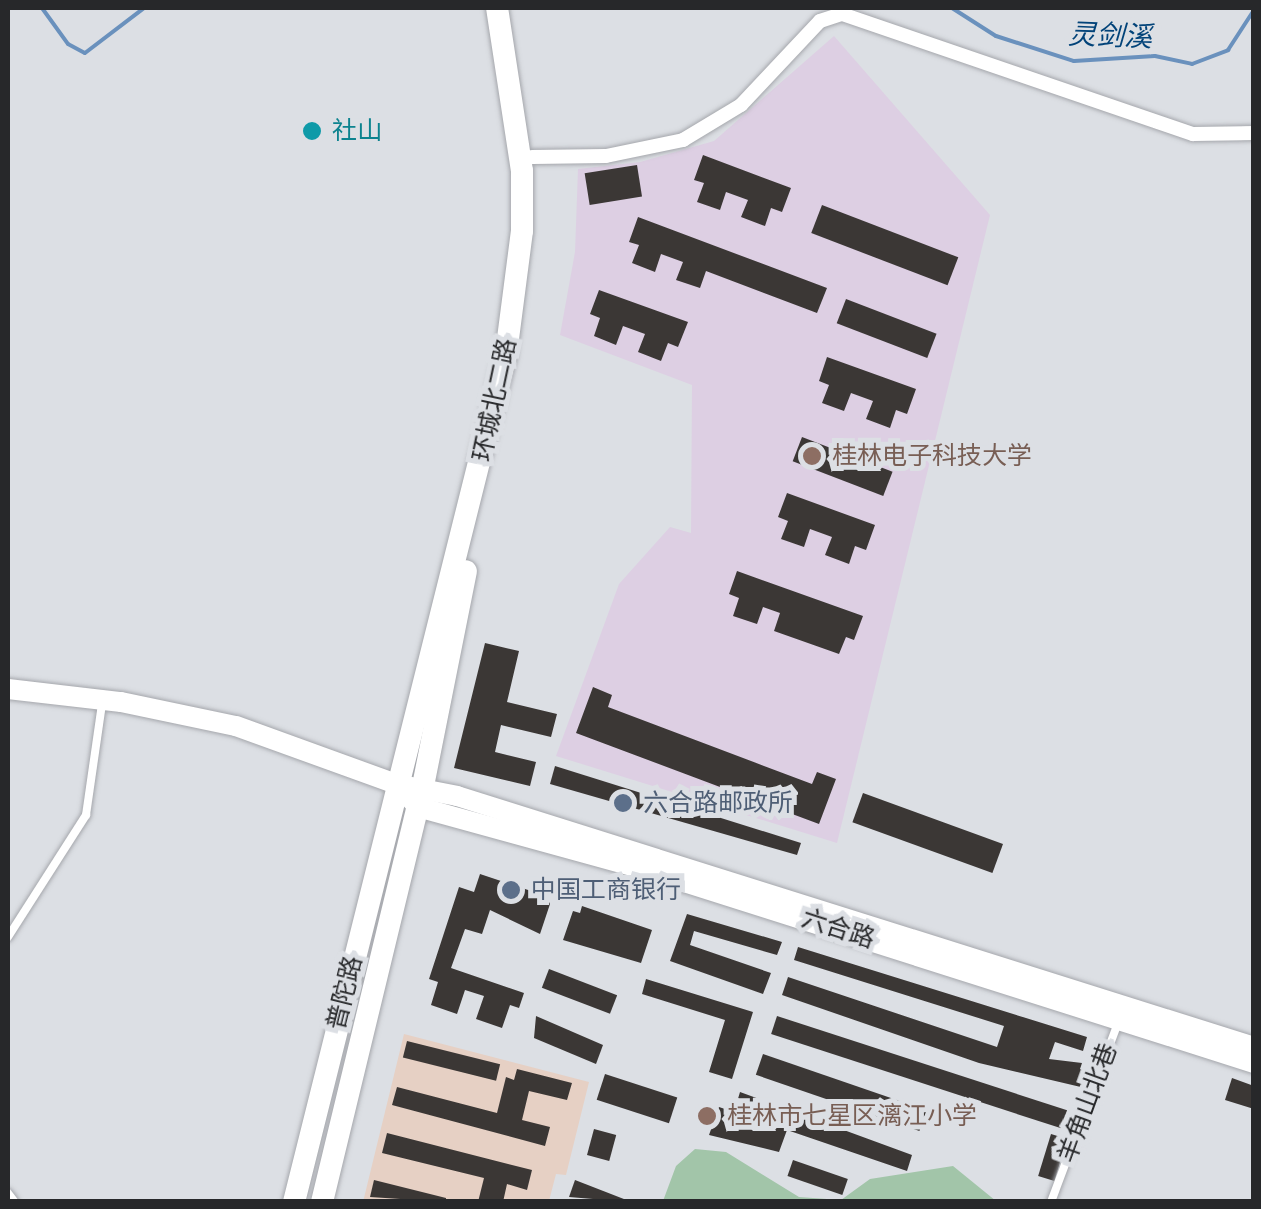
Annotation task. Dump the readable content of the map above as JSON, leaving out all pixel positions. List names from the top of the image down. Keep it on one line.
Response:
{"streets":{"main road":["环城北二路","六合路","普陀路"],"lane":["羊角山北巷"]},"crossings":[["环城北二路","六合路"],["环城北二路","普陀路"],["六合路","普陀路"],["六合路","羊角山北巷"]],"water":["灵剑溪"],"places":["社山","桂林电子科技大学","六合路邮政所","中国工商银行","桂林市七星区漓江小学"]}
